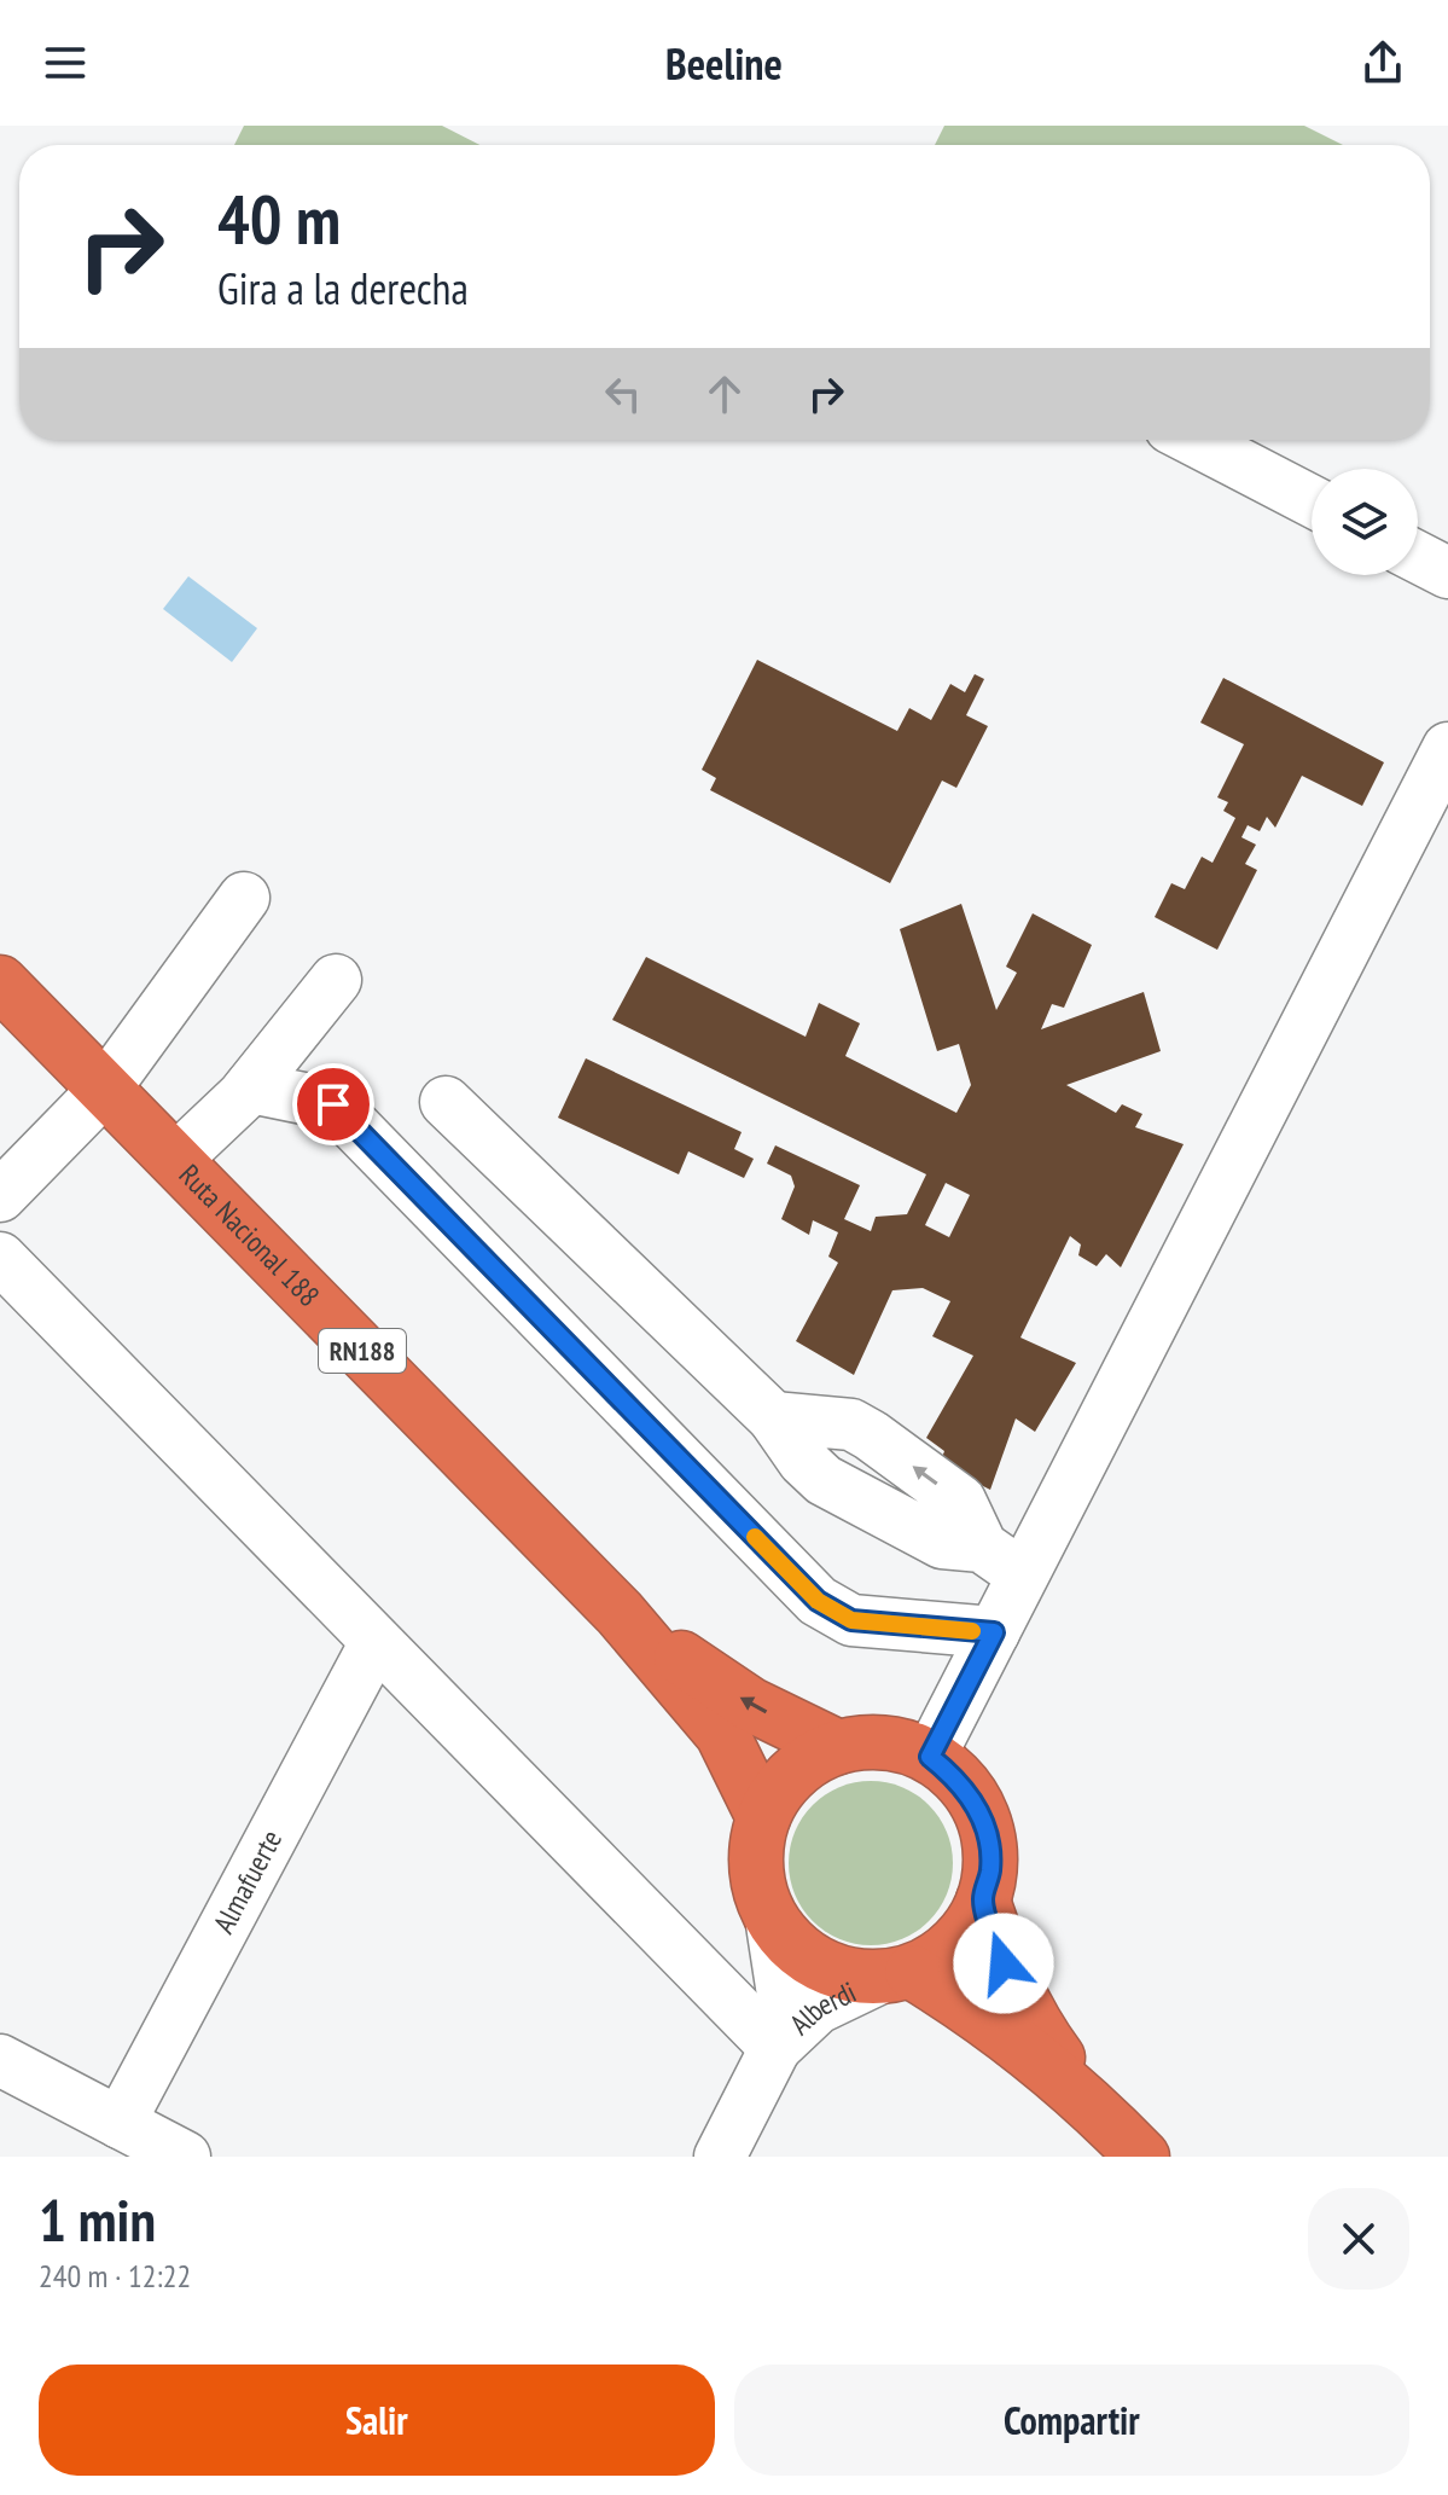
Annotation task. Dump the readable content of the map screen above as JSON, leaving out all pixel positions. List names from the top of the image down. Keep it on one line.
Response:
{"streets":{"highway":["Ruta Nacional 188","RN188"],"street":["Almafuerte","Alberdi"]},"crossings":[["Ruta Nacional 188","Alberdi"]],"page":{"header":"Beeline","turn":["40 m","Gira a la derecha"],"heading":["1 min","240 m · 12:22"],"buttons":["Salir","Compartir"]}}
